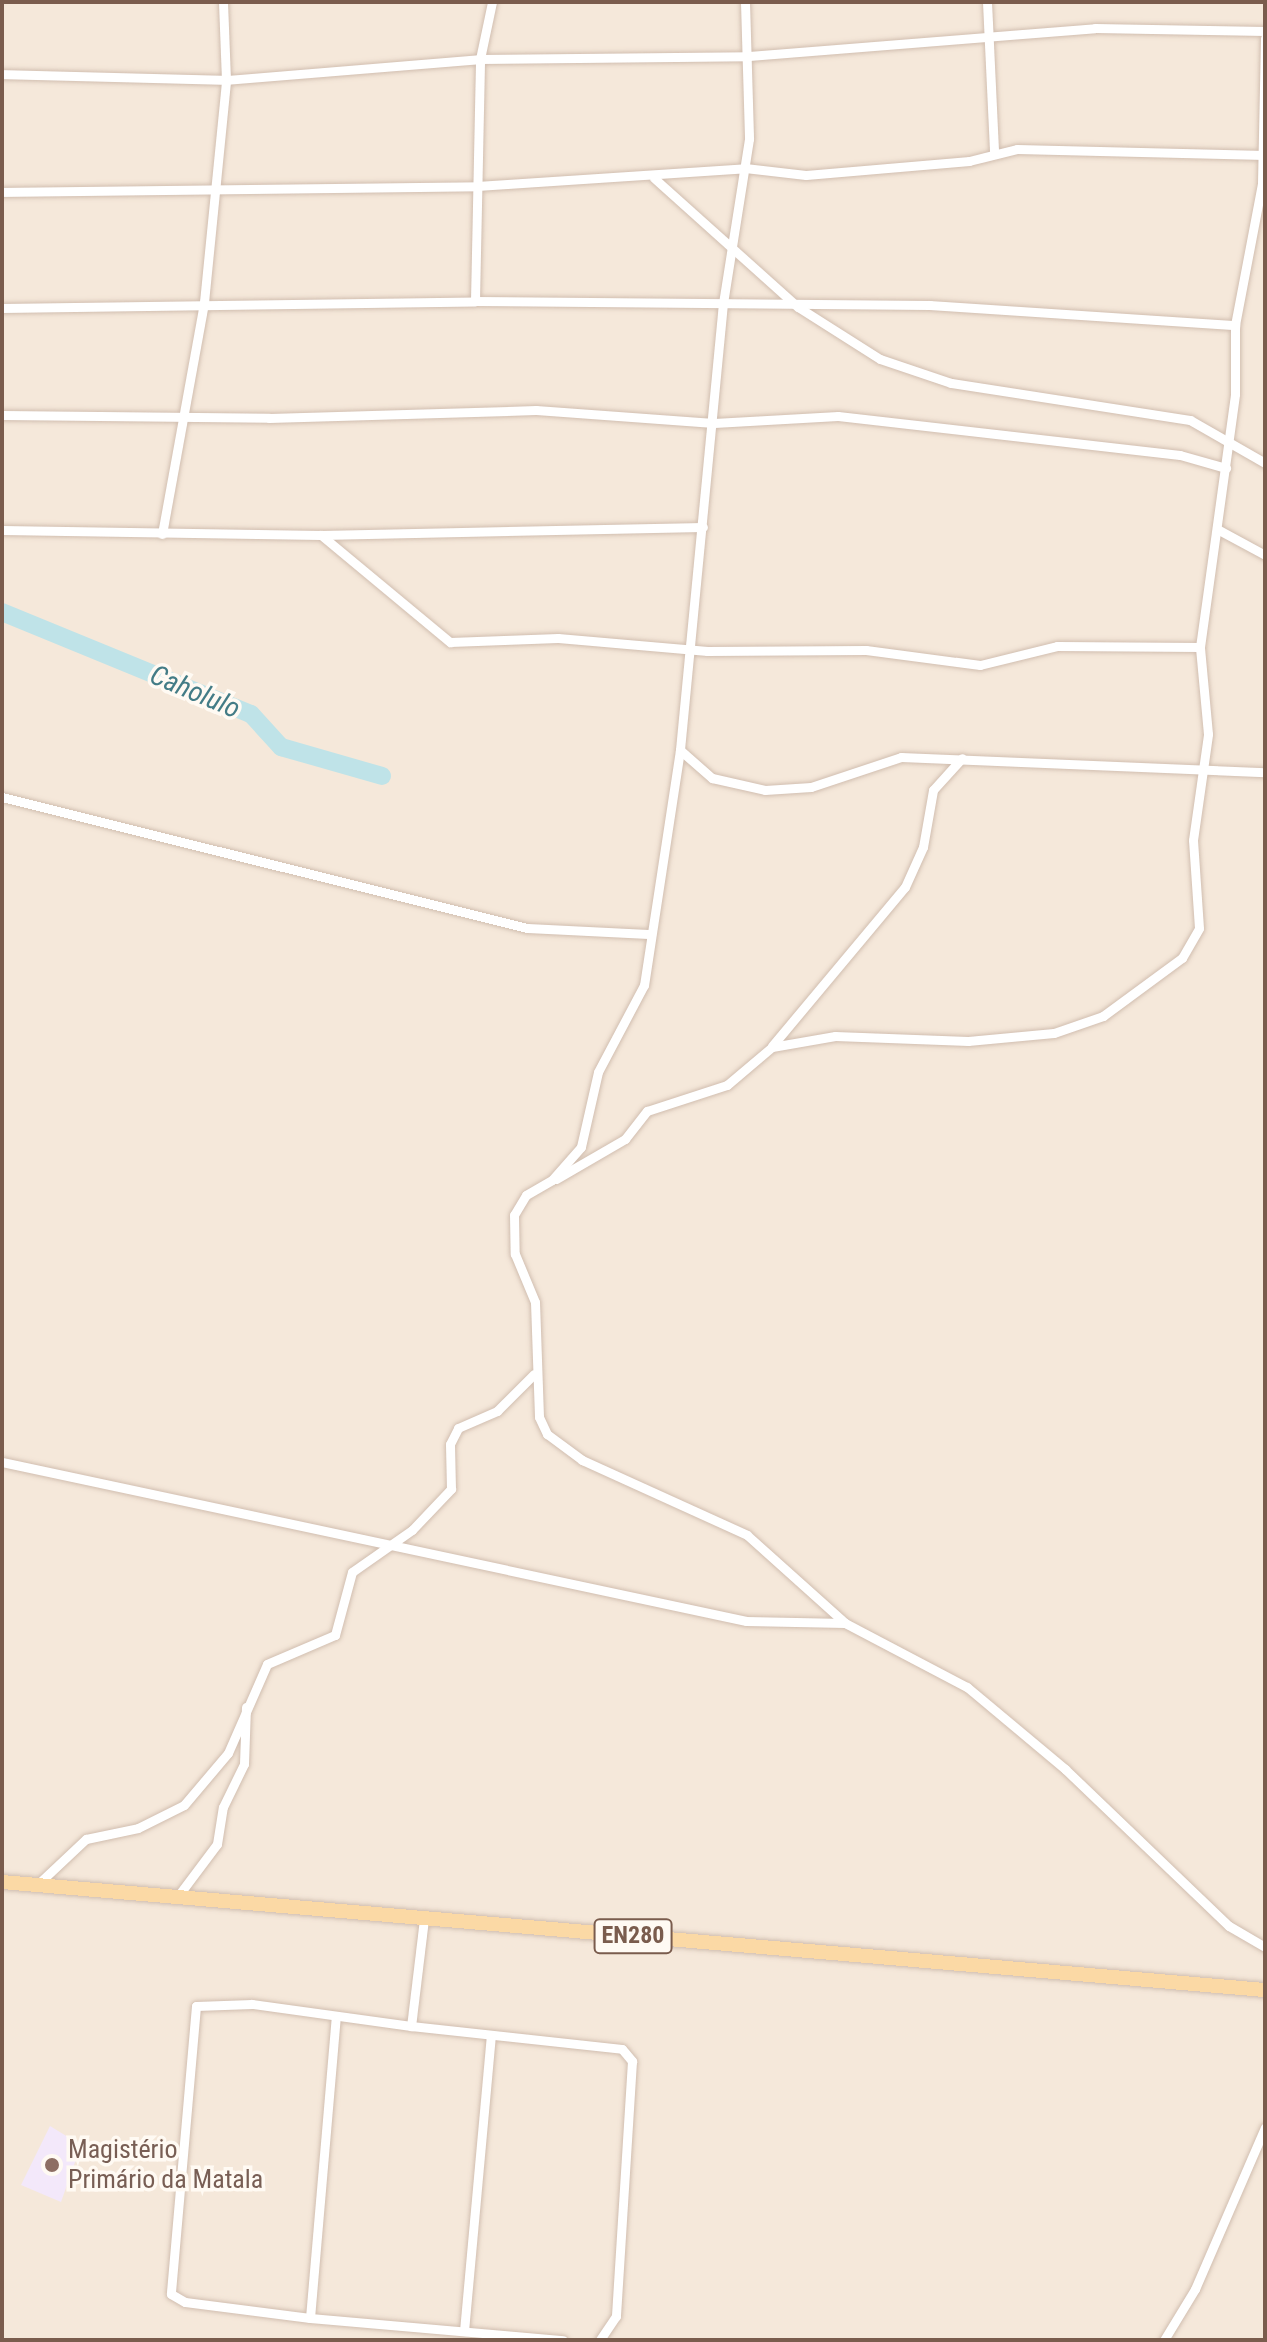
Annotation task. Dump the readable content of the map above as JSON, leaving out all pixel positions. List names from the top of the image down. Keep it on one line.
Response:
{"streets":{"main road":["EN280"]},"water":["Caholulo"],"places":["Magistério Primário da Matala"]}
